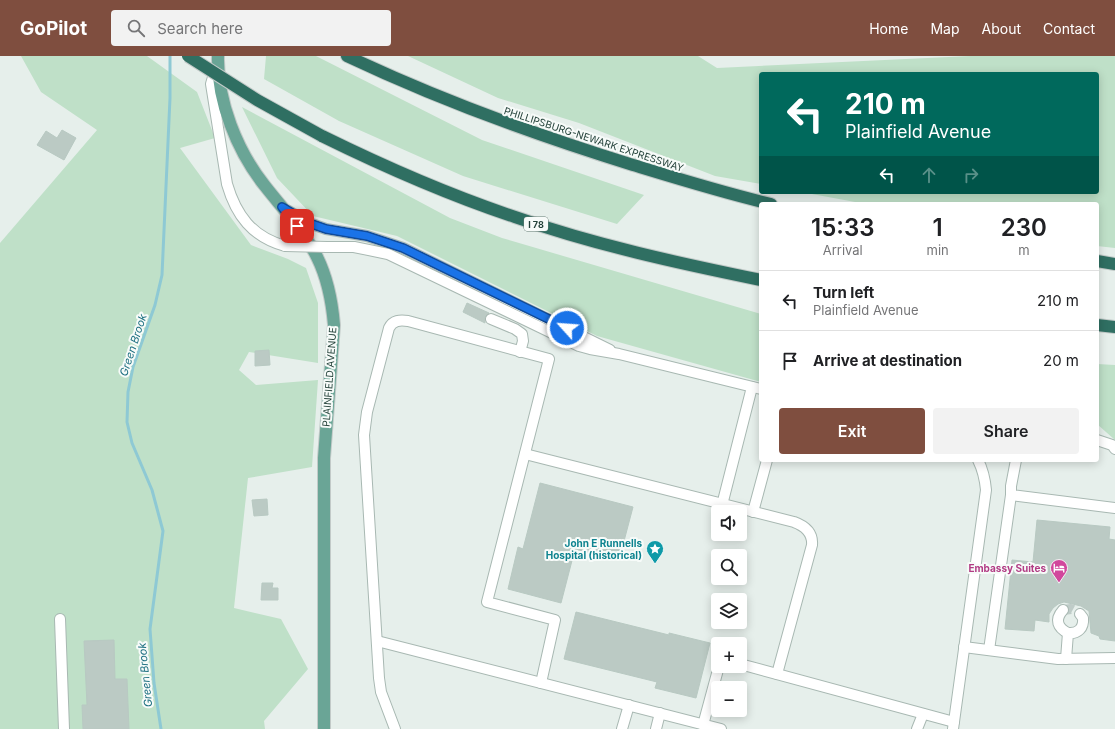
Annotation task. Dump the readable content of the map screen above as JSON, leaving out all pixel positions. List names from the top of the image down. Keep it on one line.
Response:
{"streets":{"highway":["PHILLIPSBURG-NEWARK EXPRESSWAY","I 78"],"main road":["PLAINFIELD AVENUE"]},"water":["Green Brook"],"places":{"place":["John E Runnells Hospital (historical)"],"hotel":["Embassy Suites"]},"page":{"header":"GoPilot","search":"Search here","nav":["Home","Map","About","Contact"],"turn":["210 m","Plainfield Avenue"],"eta":["15:33","Arrival","1","min","230","m"],"list":[{"name":"Turn left","note":"Plainfield Avenue","value":"210 m"},{"name":"Arrive at destination","value":"20 m"}],"buttons":["Exit","Share"],"map_buttons":["+","−"]}}
